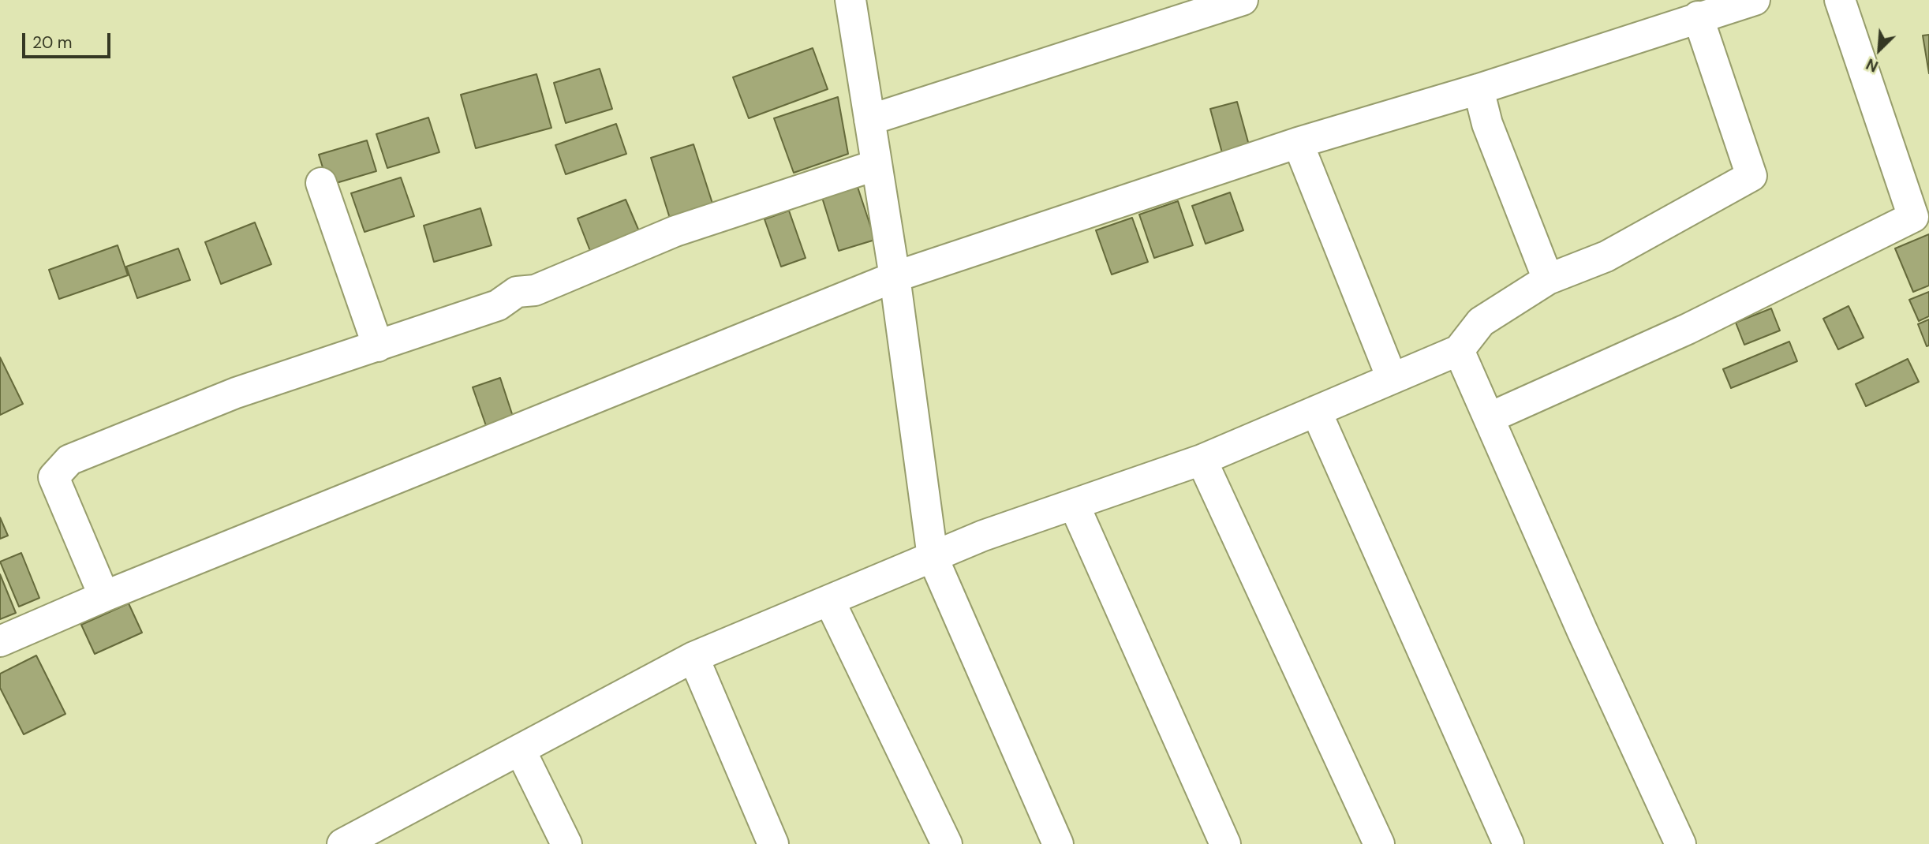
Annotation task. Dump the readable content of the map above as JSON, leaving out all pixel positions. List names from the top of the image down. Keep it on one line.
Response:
{"scale_bar":"20 m","north":"bottom left"}
